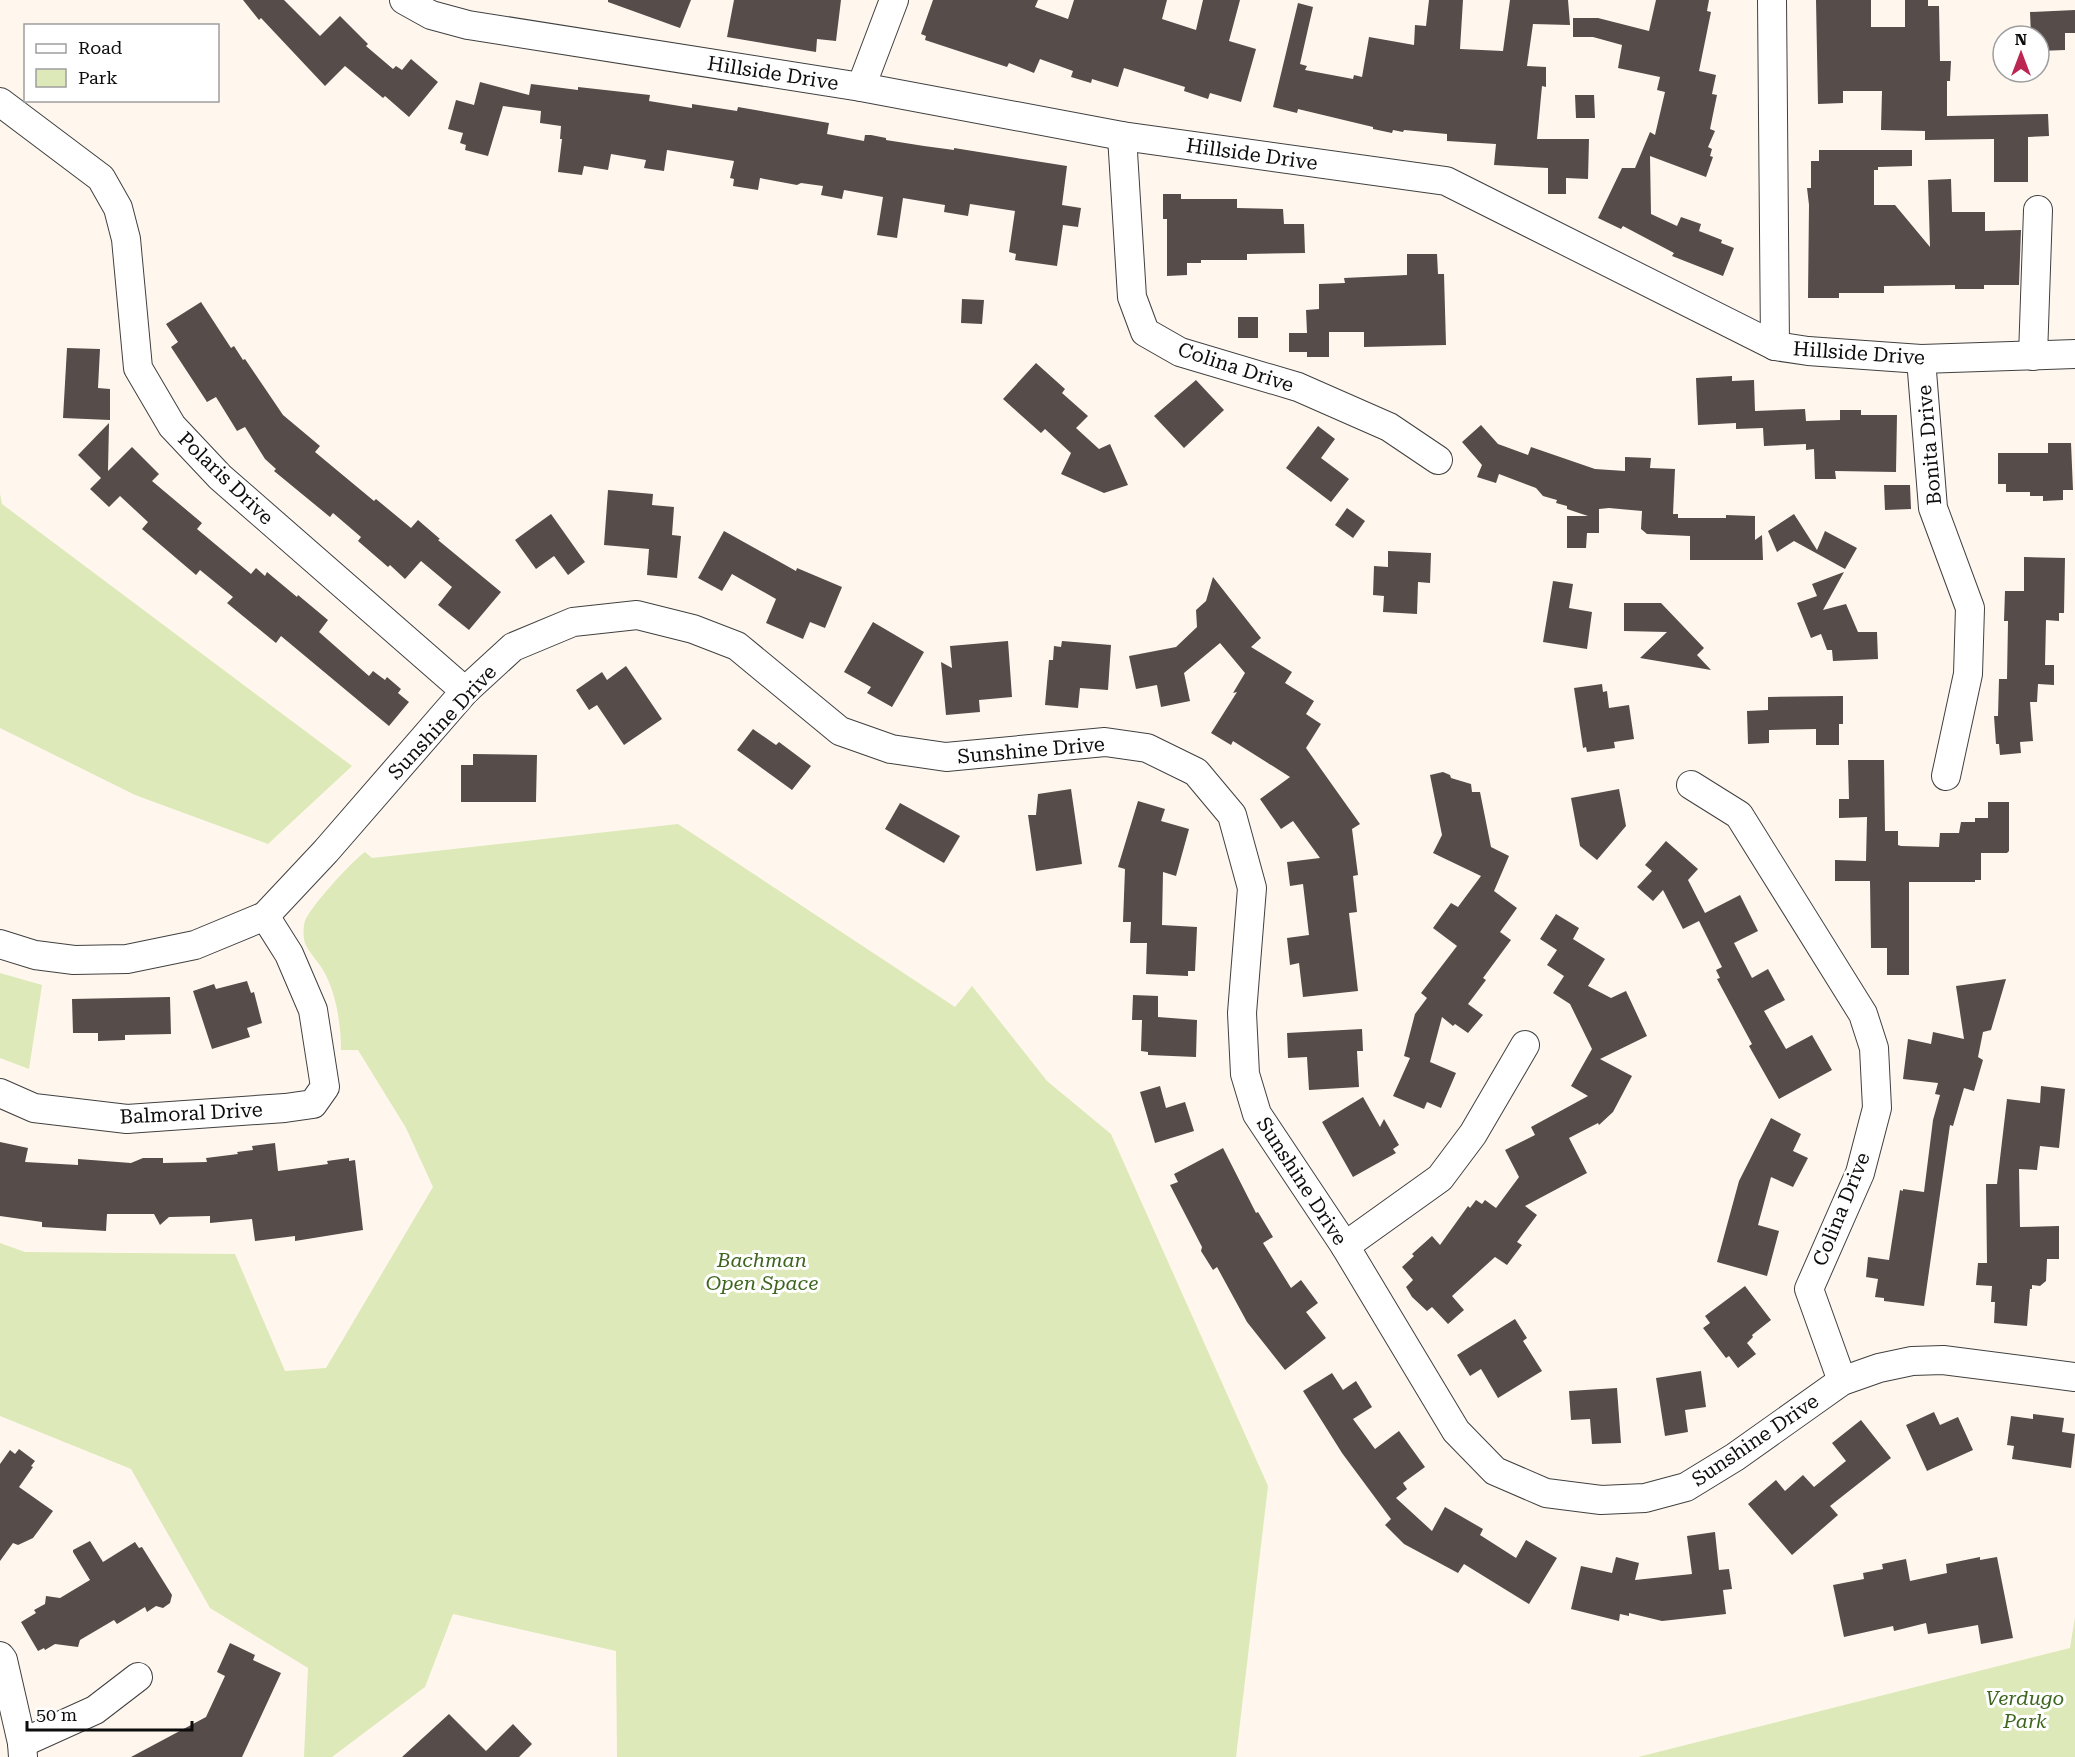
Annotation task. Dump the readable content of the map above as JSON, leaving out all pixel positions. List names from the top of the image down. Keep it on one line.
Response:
{"streets":{"street":["Hillside Drive","Colina Drive","Bonita Drive","Polaris Drive","Sunshine Drive","Balmoral Drive"]},"crossings":[["Hillside Drive","Colina Drive"],["Hillside Drive","Bonita Drive"],["Colina Drive","Sunshine Drive"],["Polaris Drive","Sunshine Drive"],["Sunshine Drive","Balmoral Drive"]],"parks":["Bachman Open Space","Verdugo Park"],"legend":["Road","Park"],"scale_bar":"50 m","north":"top"}
